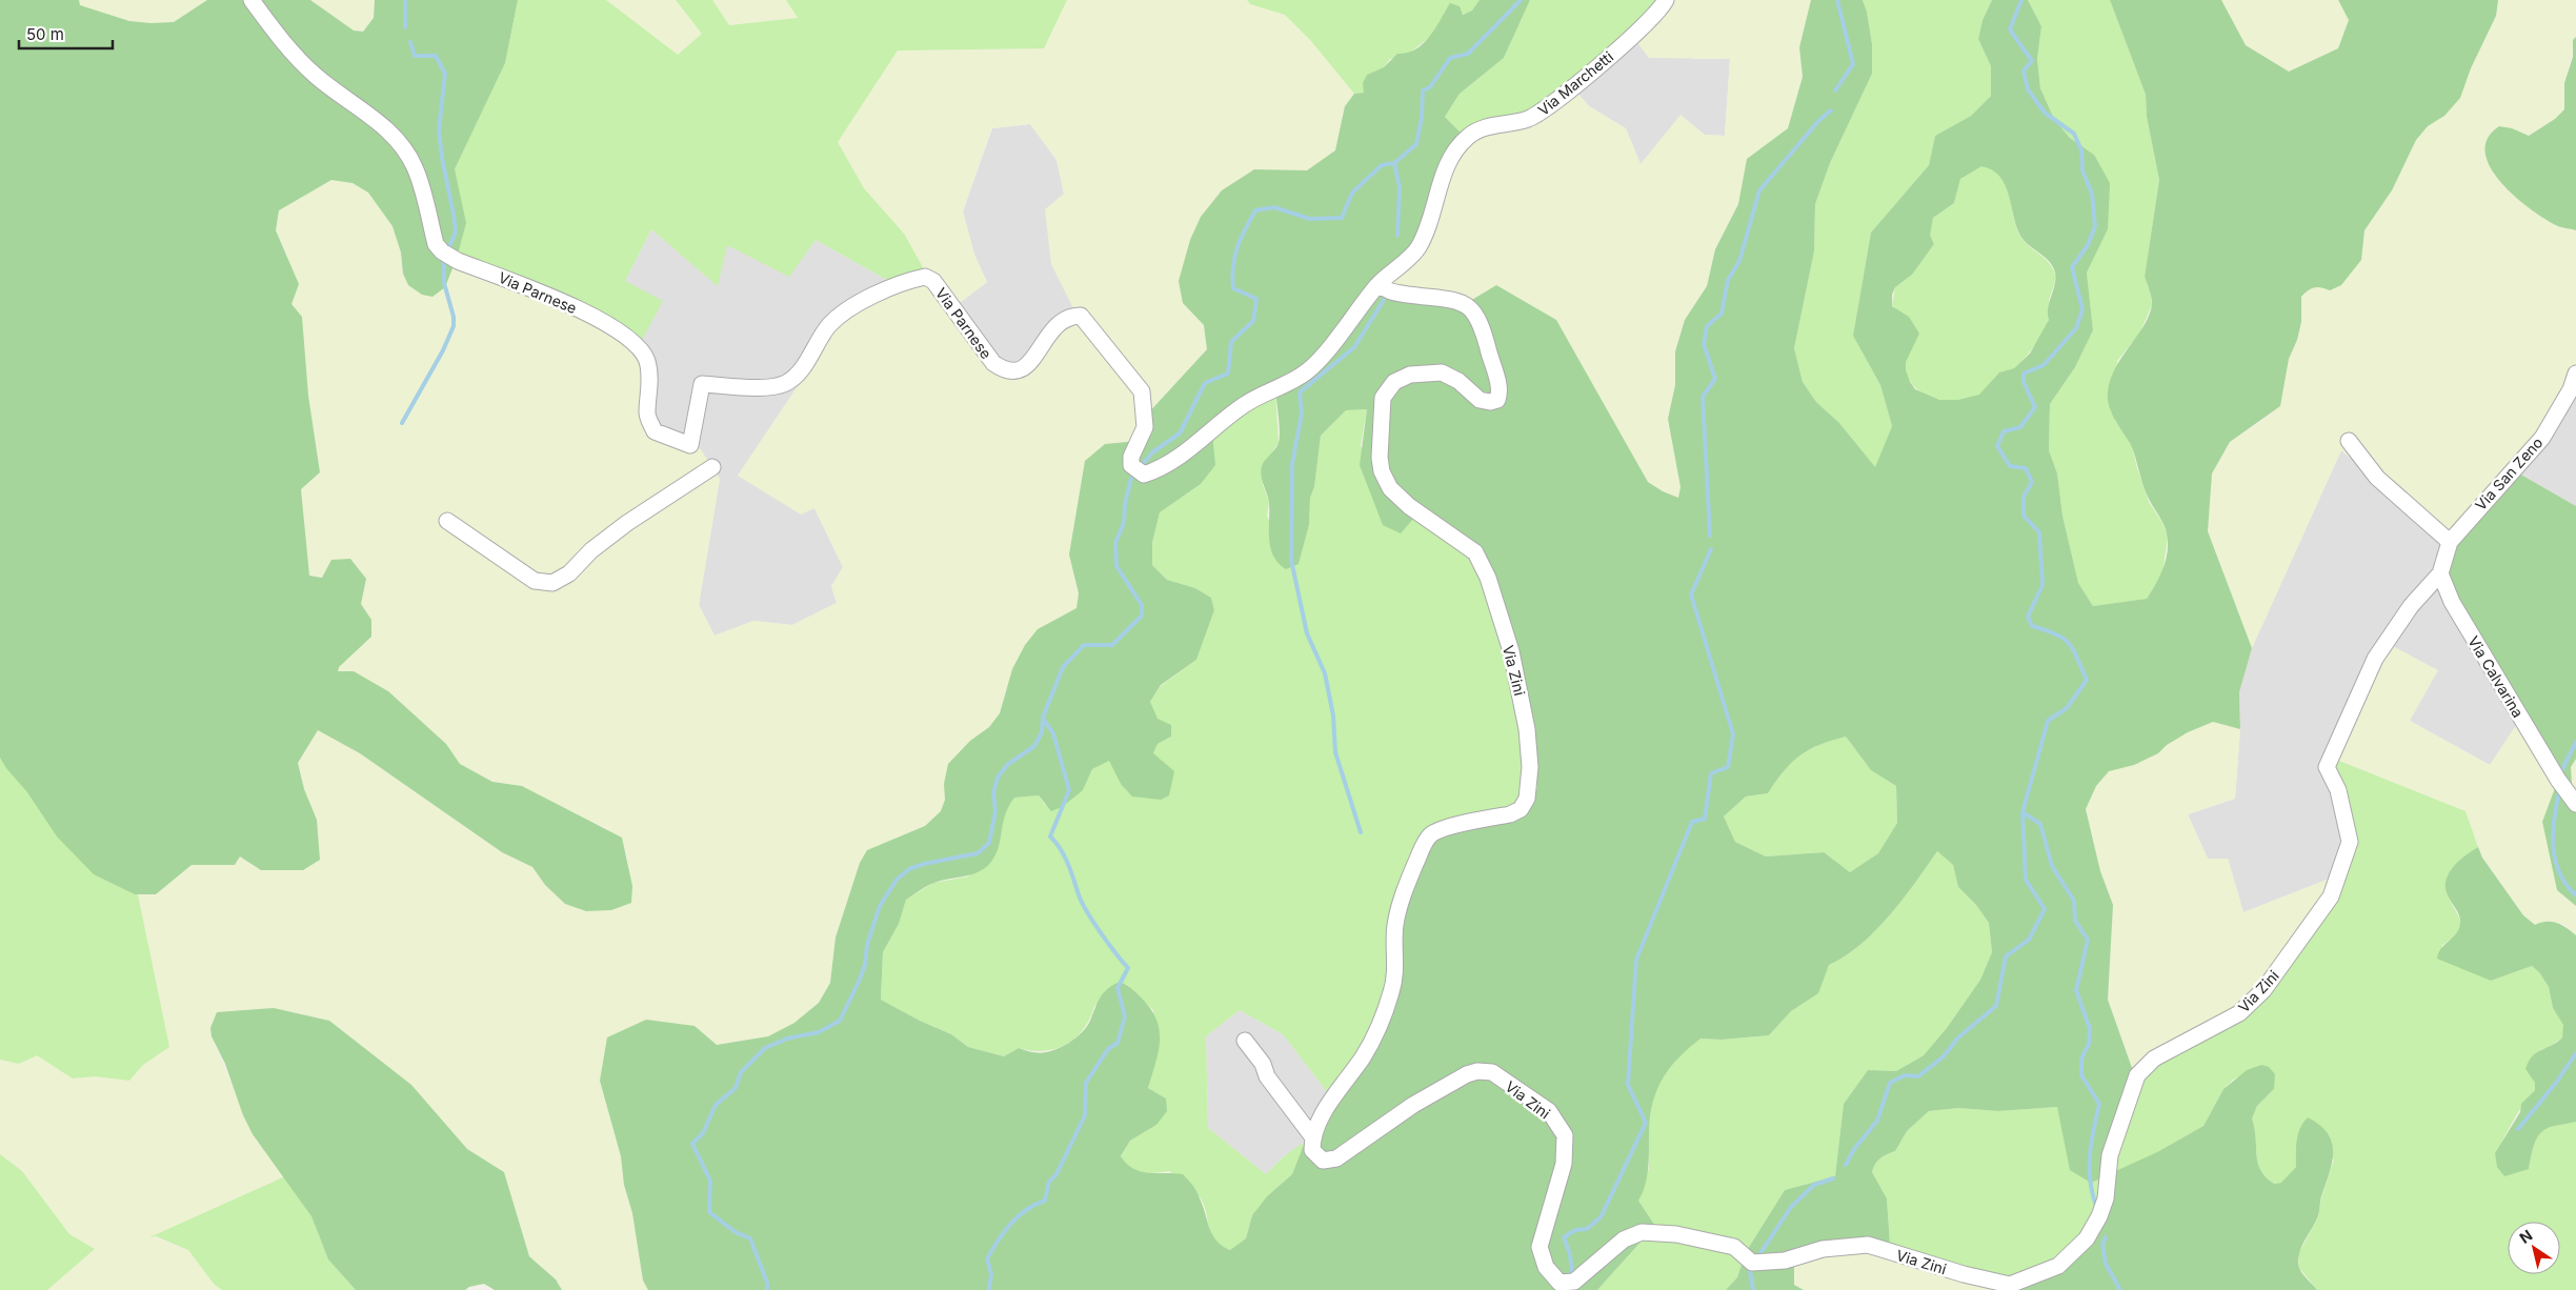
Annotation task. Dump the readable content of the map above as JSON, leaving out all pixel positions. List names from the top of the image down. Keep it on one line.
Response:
{"streets":{"street":["Via Marchetti","Via Parnese","Via San Zeno","Via Zini","Via Calvarina"]},"crossings":[["Via Marchetti","Via Parnese"],["Via Marchetti","Via Zini"],["Via Zini","Via Calvarina"]],"scale_bar":"50 m","north":"top left"}
